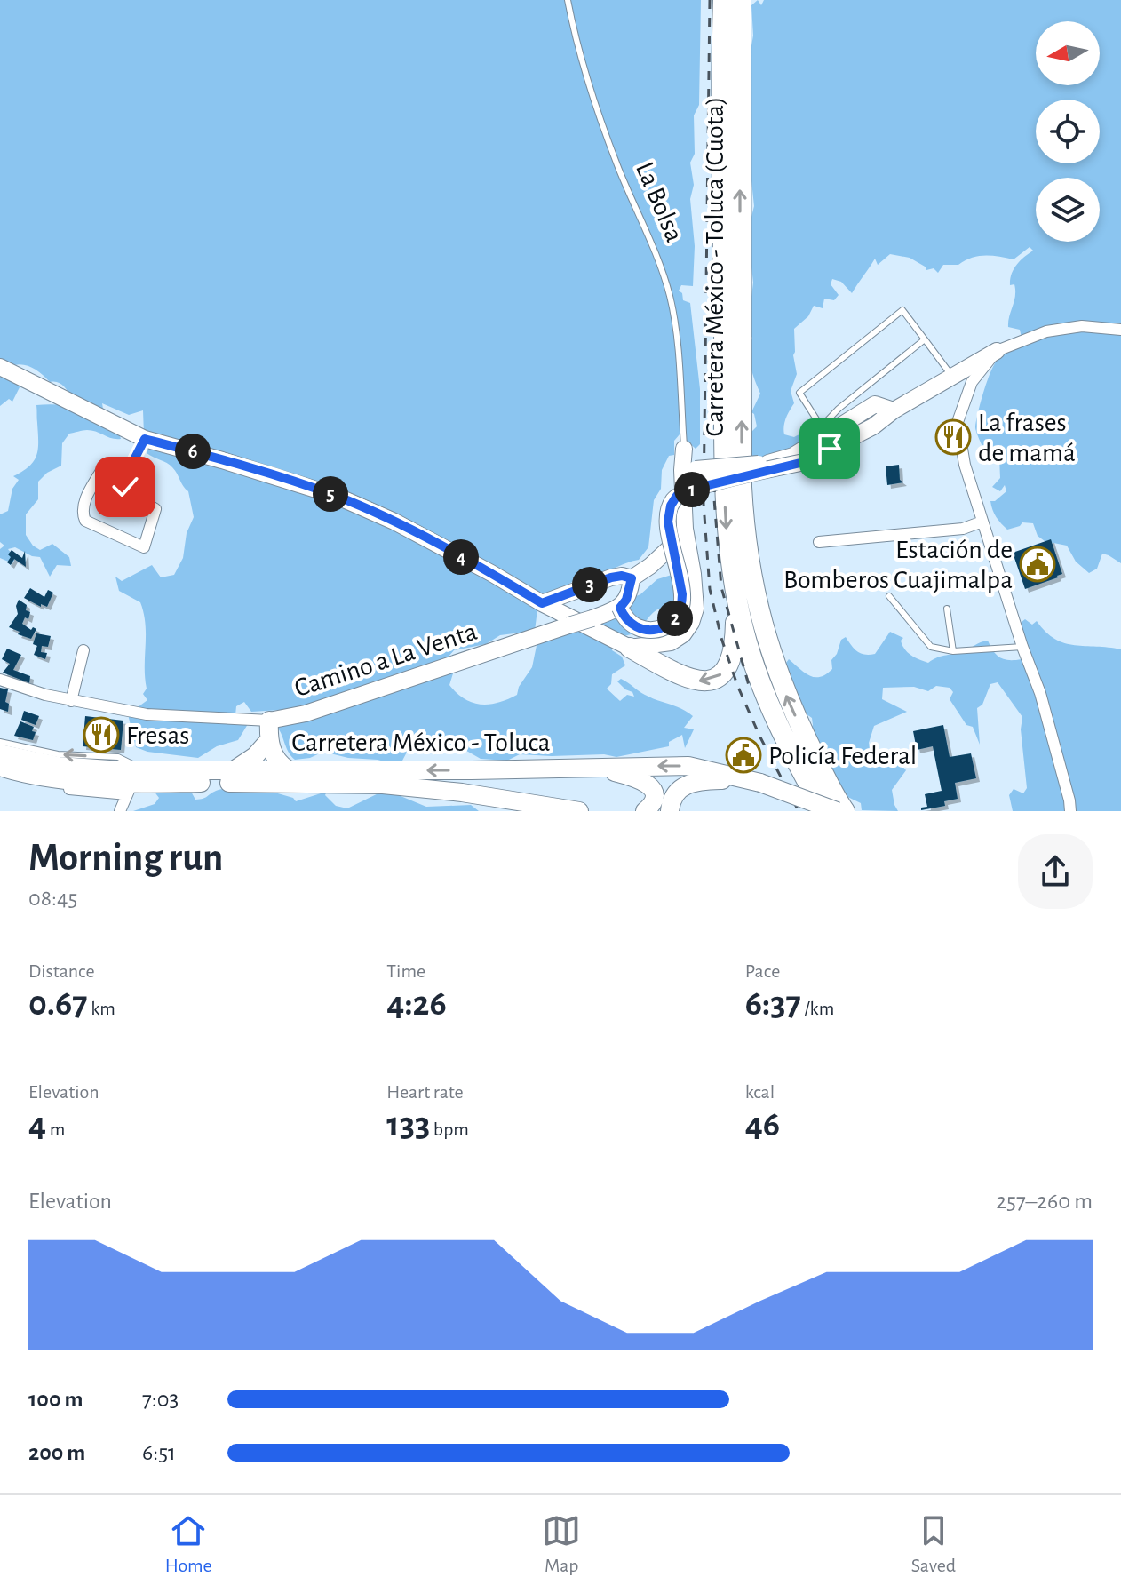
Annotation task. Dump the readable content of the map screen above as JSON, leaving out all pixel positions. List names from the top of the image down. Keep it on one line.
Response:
{"streets":{"highway":["Carretera México - Toluca (Cuota)"],"main road":["Carretera México - Toluca"],"street":["La Bolsa","Camino a La Venta"]},"places":{"restaurant":["La frases de mamá","Fresas"],"public building":["Estación de Bomberos Cuajimalpa","Policía Federal"]},"north":"left","page":{"pins":["6","1","5","4","3","2"],"heading":["Morning run","08:45"],"stats":[["Distance","0.67 km"],["Time","4:26"],["Pace","6:37 /km"],["Elevation","4 m"],["Heart rate","133 bpm"],["kcal","46"]],"chart":["Elevation","257–260 m"],"list":[{"name":"100 m","note":"7:03"},{"name":"200 m","note":"6:51"}],"tabs":["Home","Map","Saved"]}}
